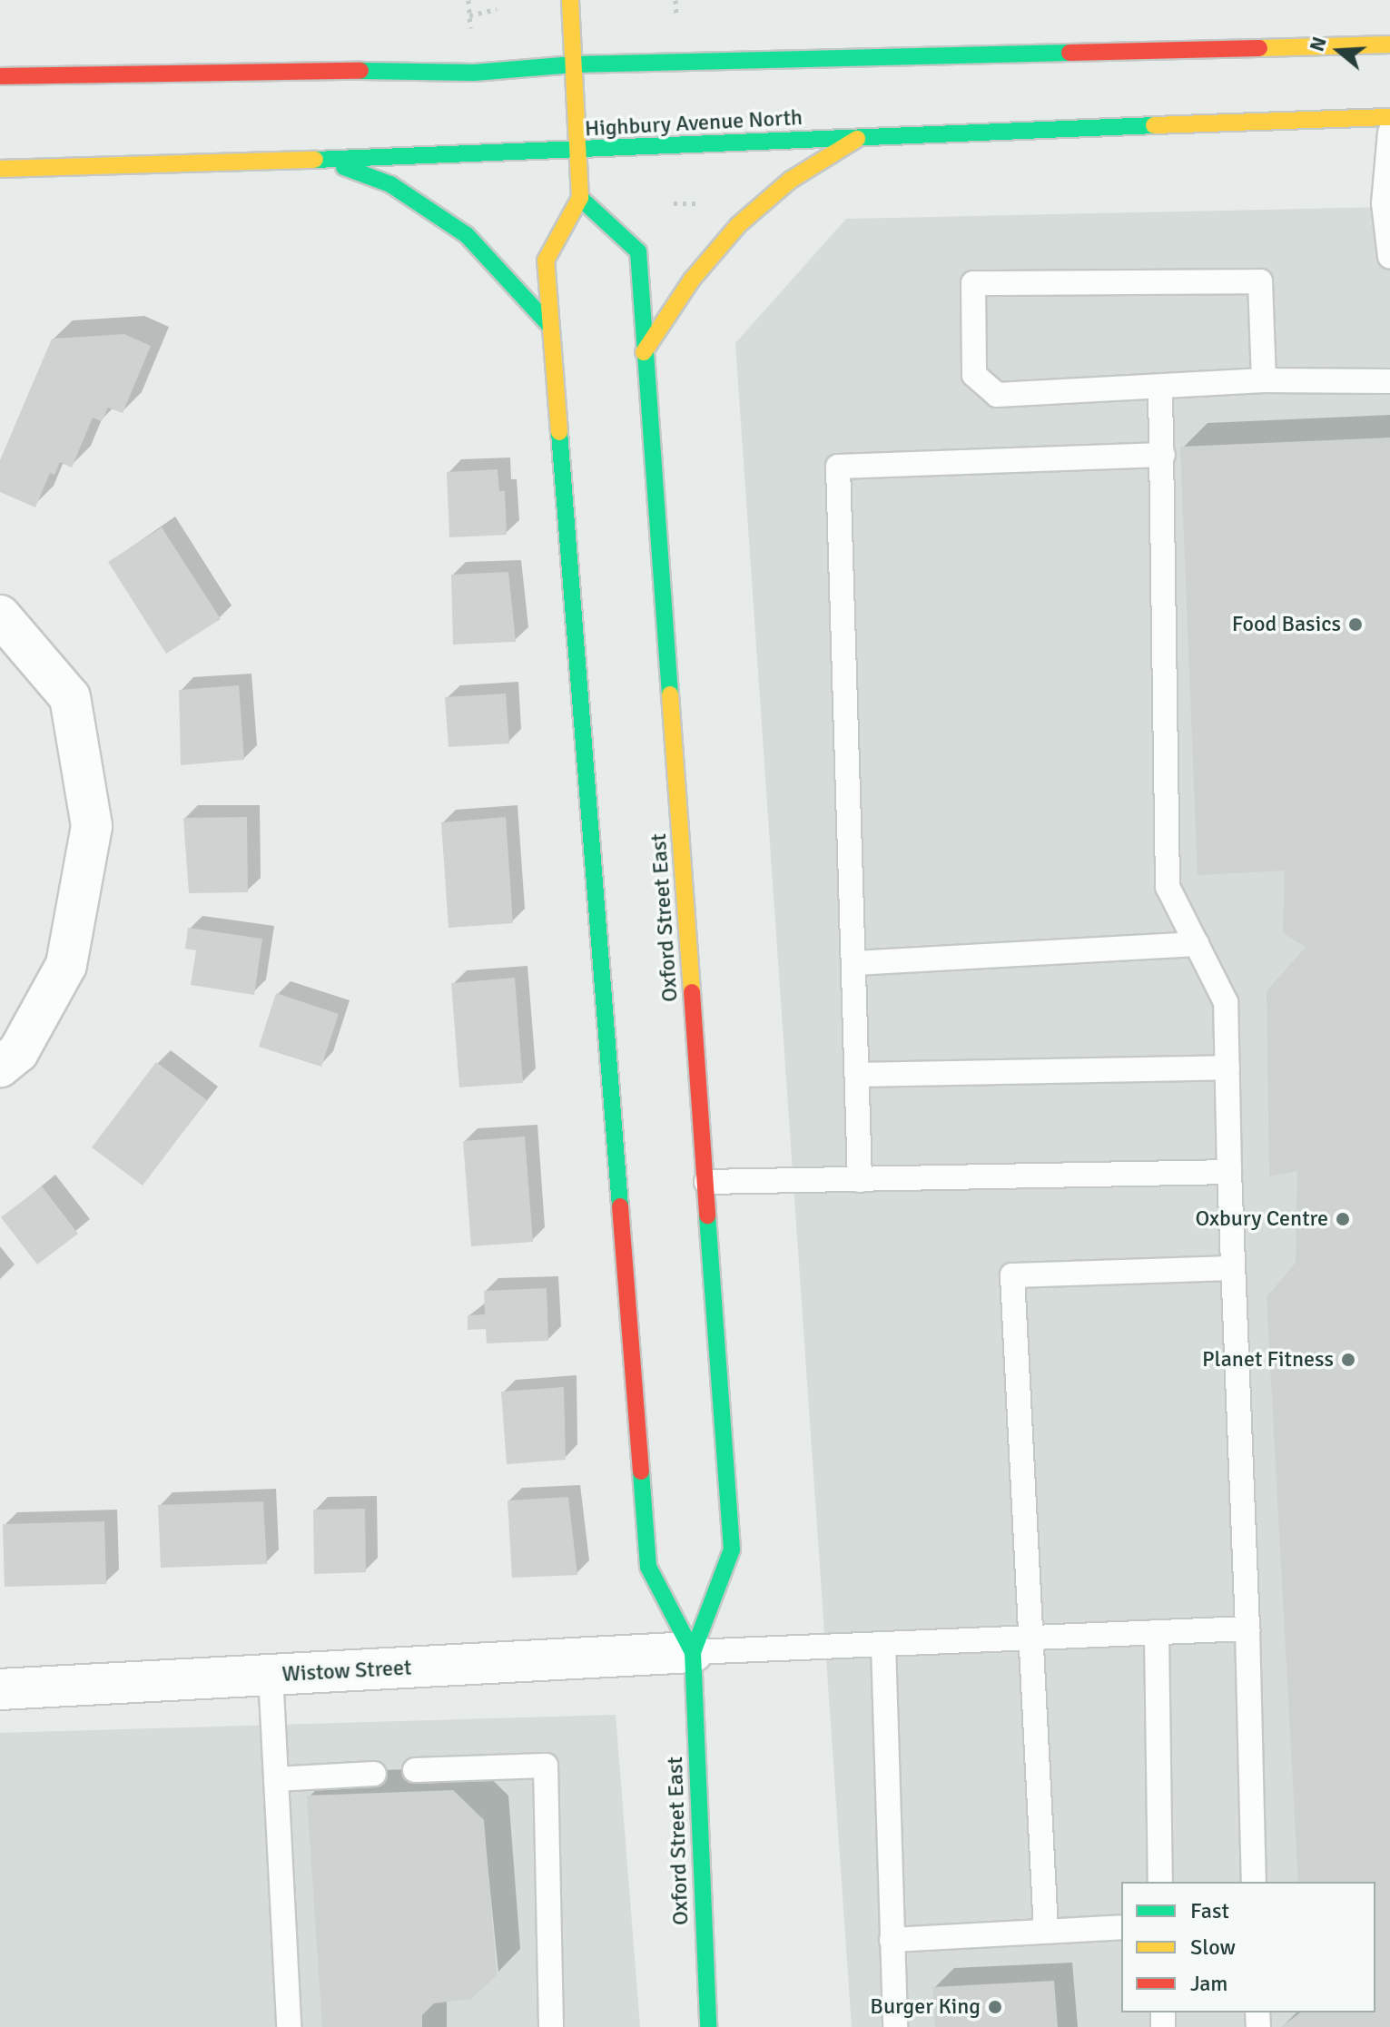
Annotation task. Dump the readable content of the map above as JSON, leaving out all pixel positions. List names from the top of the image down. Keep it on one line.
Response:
{"streets":{"main road":["Highbury Avenue North","Oxford Street East"],"street":["Wistow Street"]},"crossings":[["Highbury Avenue North","Oxford Street East"],["Oxford Street East","Wistow Street"]],"places":["Food Basics","Oxbury Centre","Planet Fitness","Burger King"],"legend":["Fast","Slow","Jam"],"north":"left"}
